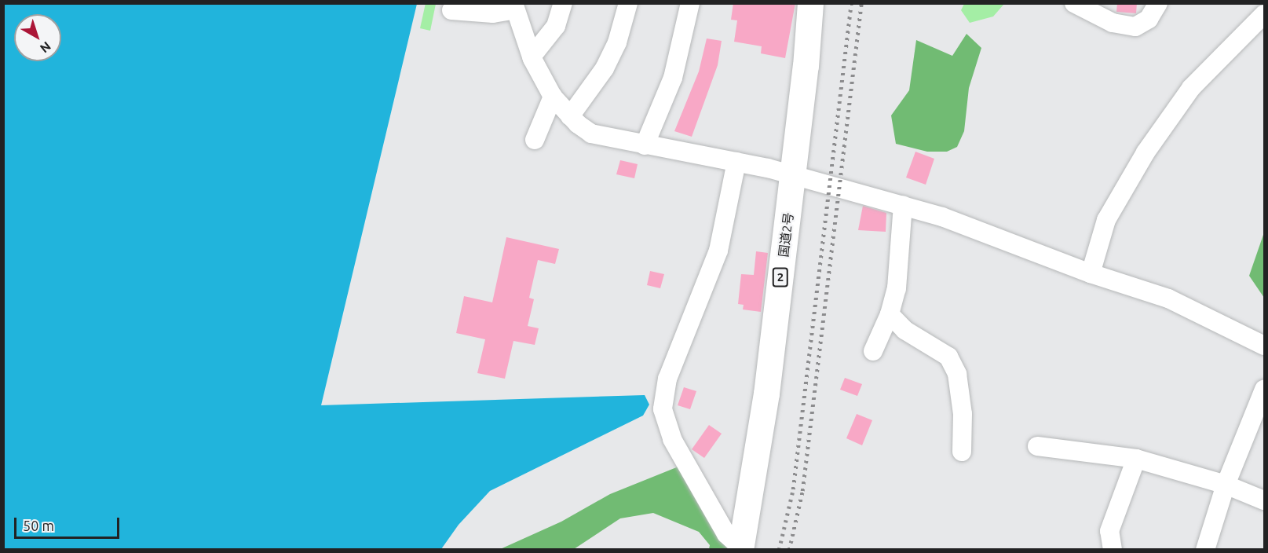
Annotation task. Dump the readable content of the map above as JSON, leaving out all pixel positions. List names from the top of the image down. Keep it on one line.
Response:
{"streets":{"highway":["国道2号","2"]},"scale_bar":"50 m","north":"bottom right"}
